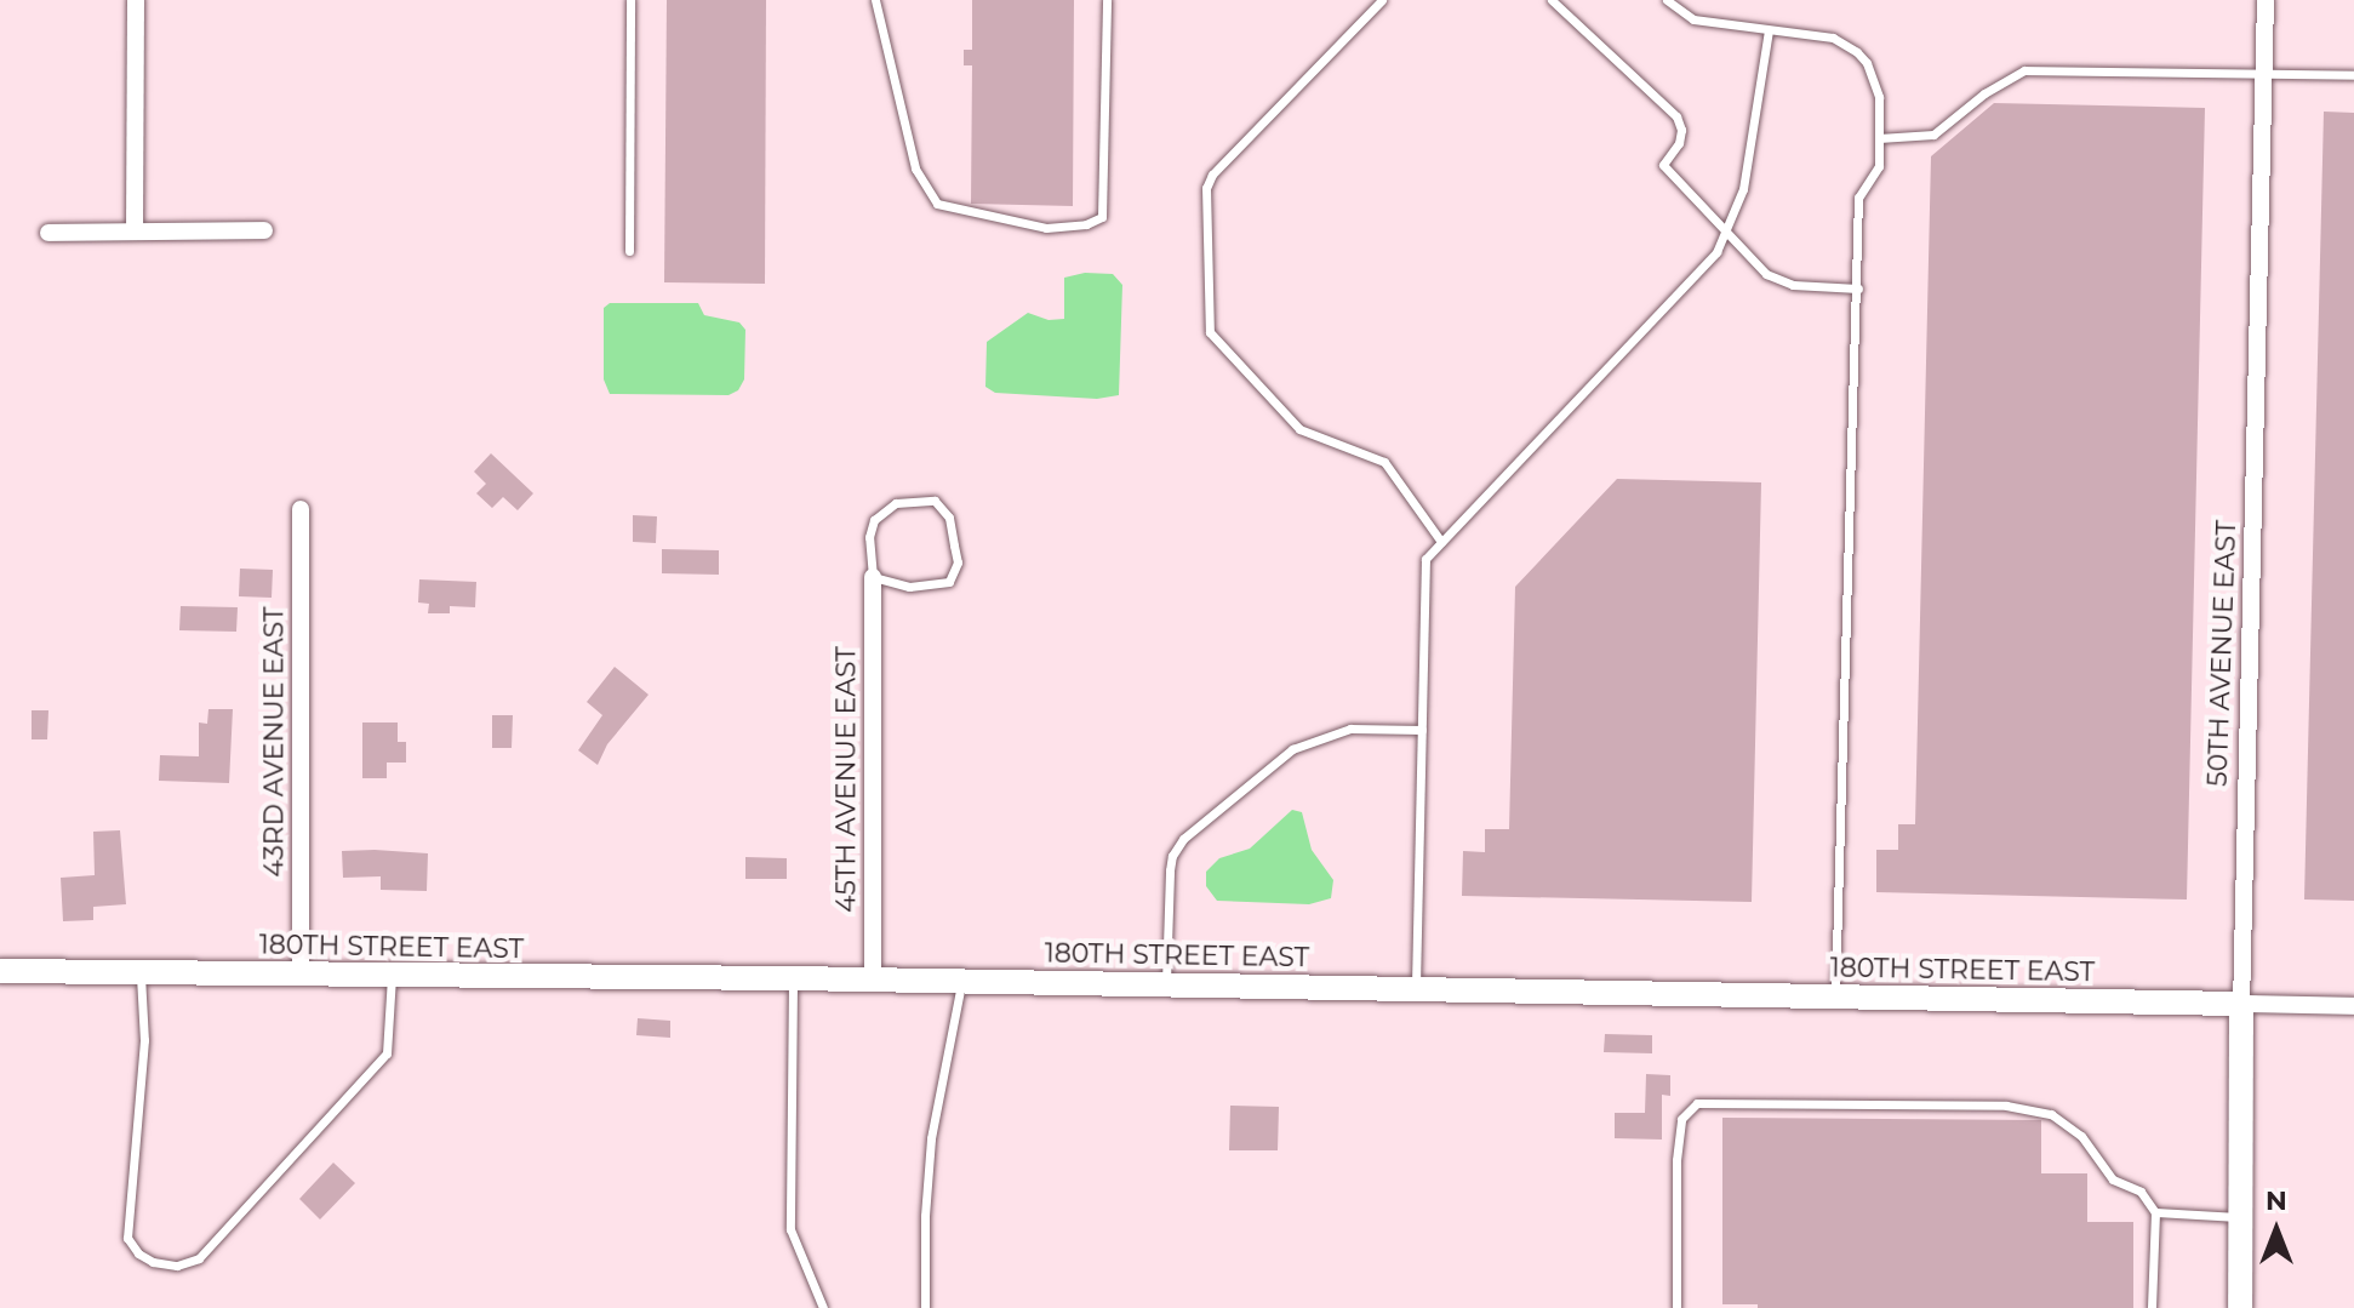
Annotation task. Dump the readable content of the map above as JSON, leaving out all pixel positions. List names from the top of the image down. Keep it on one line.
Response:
{"streets":{"street":["50TH AVENUE EAST","43RD AVENUE EAST","45TH AVENUE EAST","180TH STREET EAST"]},"crossings":[["50TH AVENUE EAST","180TH STREET EAST"],["43RD AVENUE EAST","180TH STREET EAST"],["45TH AVENUE EAST","180TH STREET EAST"]],"north":"top"}
